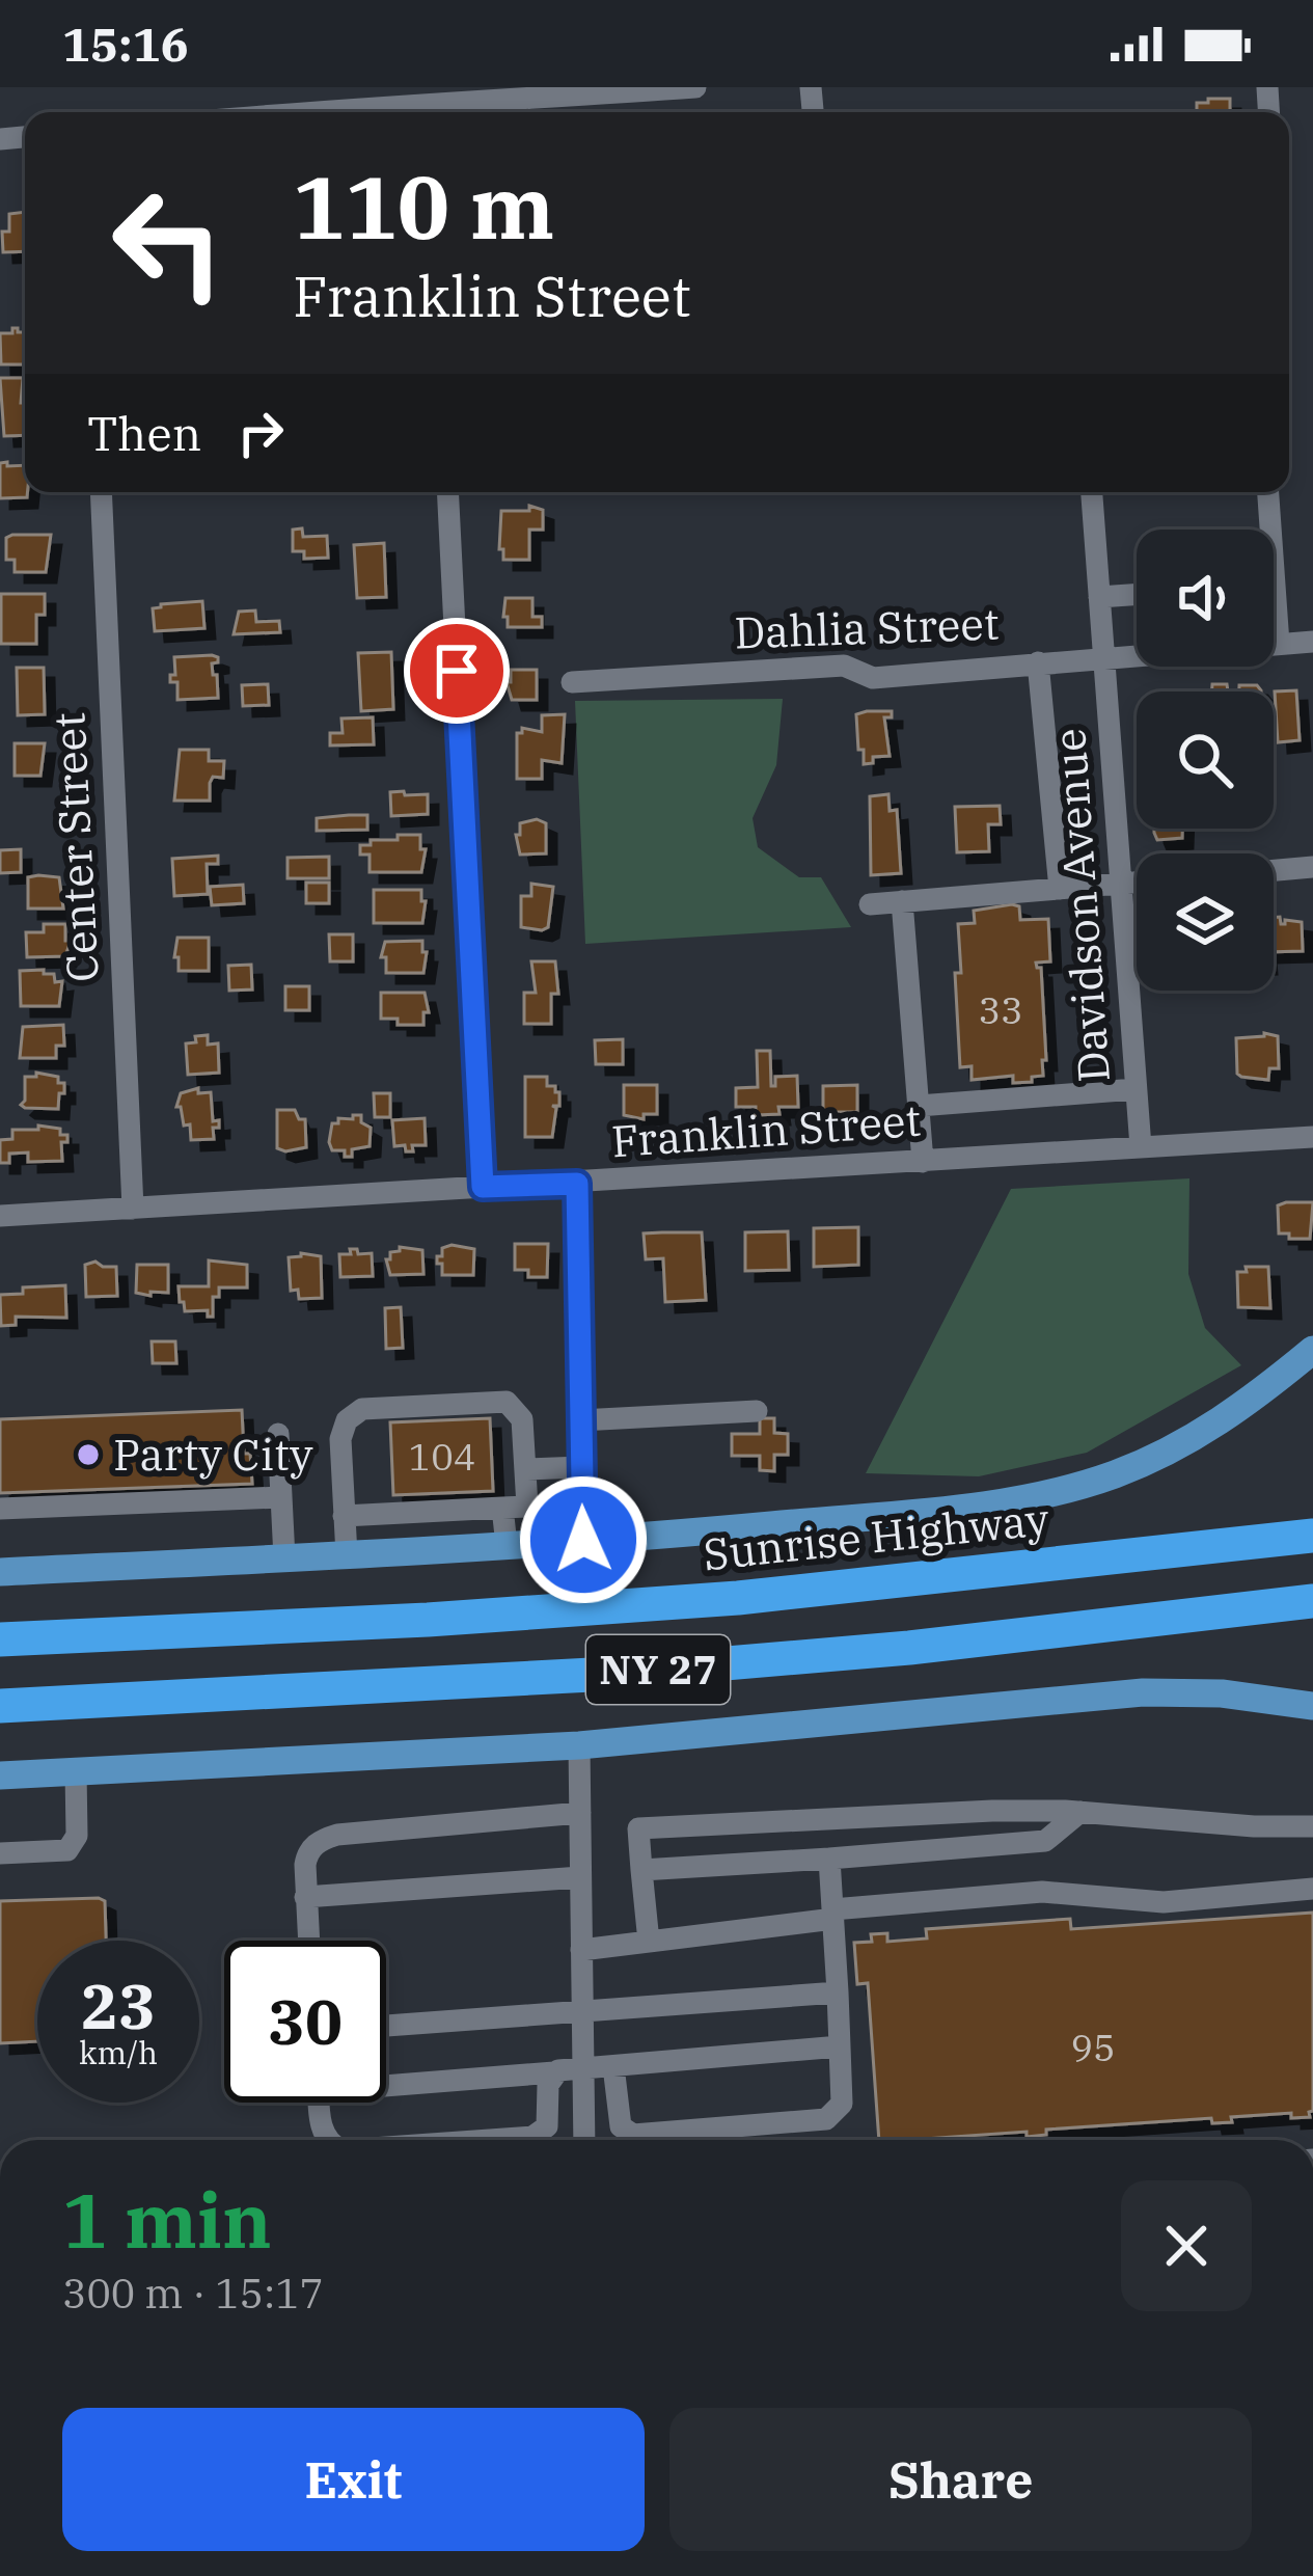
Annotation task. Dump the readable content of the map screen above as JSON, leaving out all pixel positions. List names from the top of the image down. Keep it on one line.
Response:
{"streets":{"highway":["Sunrise Highway","NY 27"],"street":["Dahlia Street","Center Street","Davidson Avenue","Franklin Street"]},"crossings":[["Dahlia Street","Davidson Avenue"],["Center Street","Franklin Street"],["Davidson Avenue","Franklin Street"]],"places":["Party City"],"house_numbers":["33","104","95"],"page":{"status":"15:16","turn":["110 m","Franklin Street"],"then":"Then","speed":"23 km/h","limit":"30","heading":["1 min","300 m · 15:17"],"buttons":["Exit","Share"]}}
